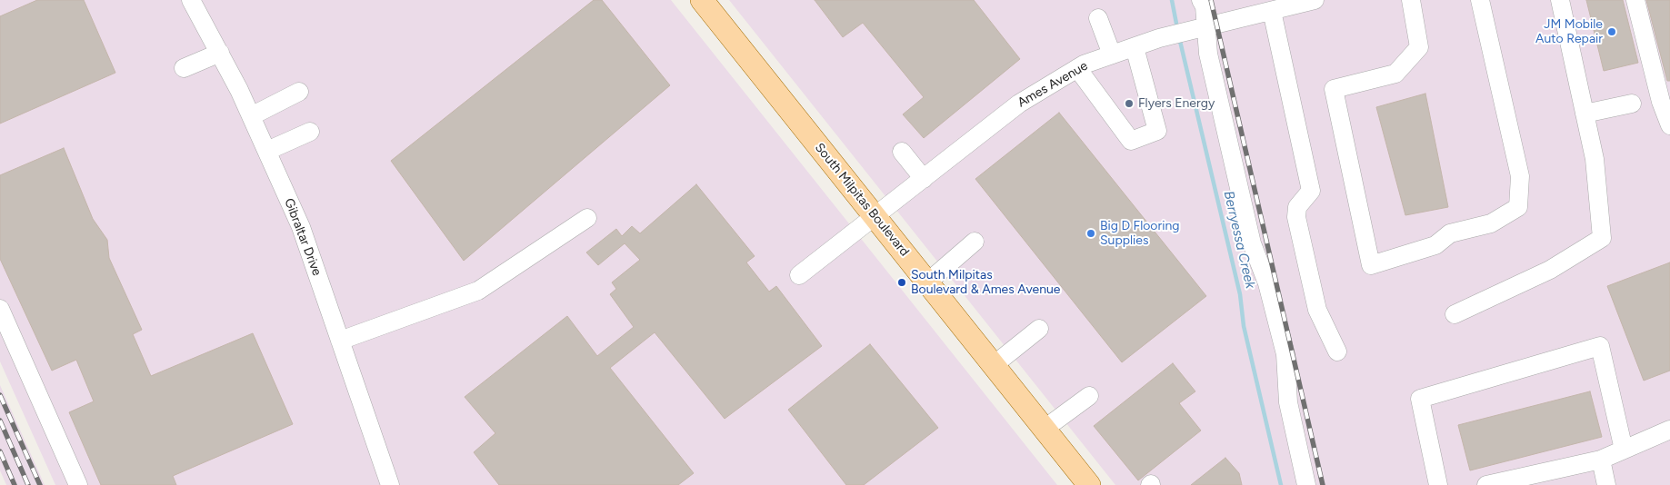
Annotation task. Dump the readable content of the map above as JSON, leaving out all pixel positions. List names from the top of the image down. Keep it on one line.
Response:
{"streets":{"main road":["South Milpitas Boulevard"],"street":["Ames Avenue","Gibraltar Drive"]},"crossings":[["Ames Avenue","South Milpitas Boulevard"]],"water":["Berryessa Creek"],"places":["JM Mobile Auto Repair","Flyers Energy","Big D Flooring Supplies","South Milpitas Boulevard & Ames Avenue"]}
